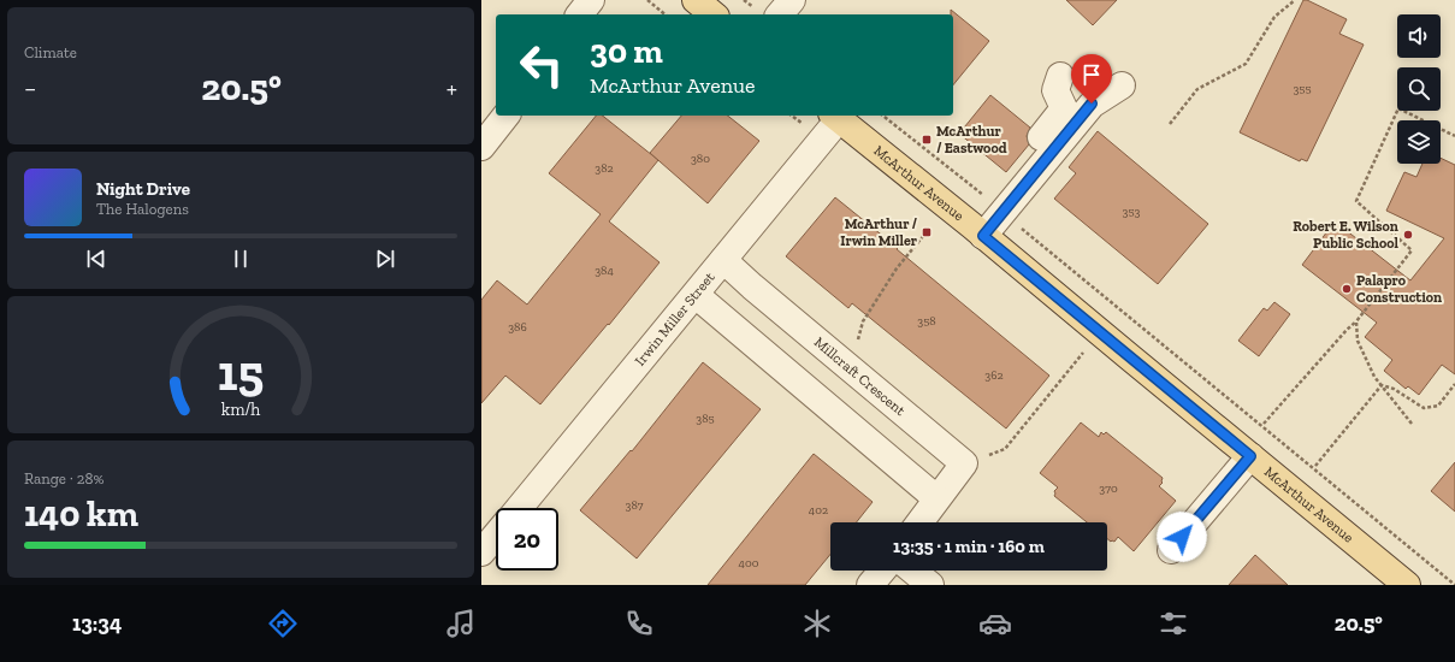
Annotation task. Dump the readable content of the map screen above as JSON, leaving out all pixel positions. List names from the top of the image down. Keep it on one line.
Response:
{"streets":{"main road":["McArthur Avenue"],"street":["Irwin Miller Street","Millcraft Crescent"]},"crossings":[["McArthur Avenue","Irwin Miller Street"],["Irwin Miller Street","Millcraft Crescent"]],"places":{"transit":["McArthur / Eastwood","McArthur / Irwin Miller"],"other":["Robert E. Wilson Public School","Palapro Construction"]},"house_numbers":["355","380","382","353","384","358","386","362","385","370","387","402","400"],"page":{"tile":["Climate",["Range · 28%","140 km"]],"turn":["30 m","McArthur Avenue"],"heat":["−","20.5°","+"],"song":["Night Drive","The Halogens"],"limit":"20","trip":"13:35 · 1 min · 160 m","tabs":["13:34","20.5°"],"gauge":["15","km/h"]}}
